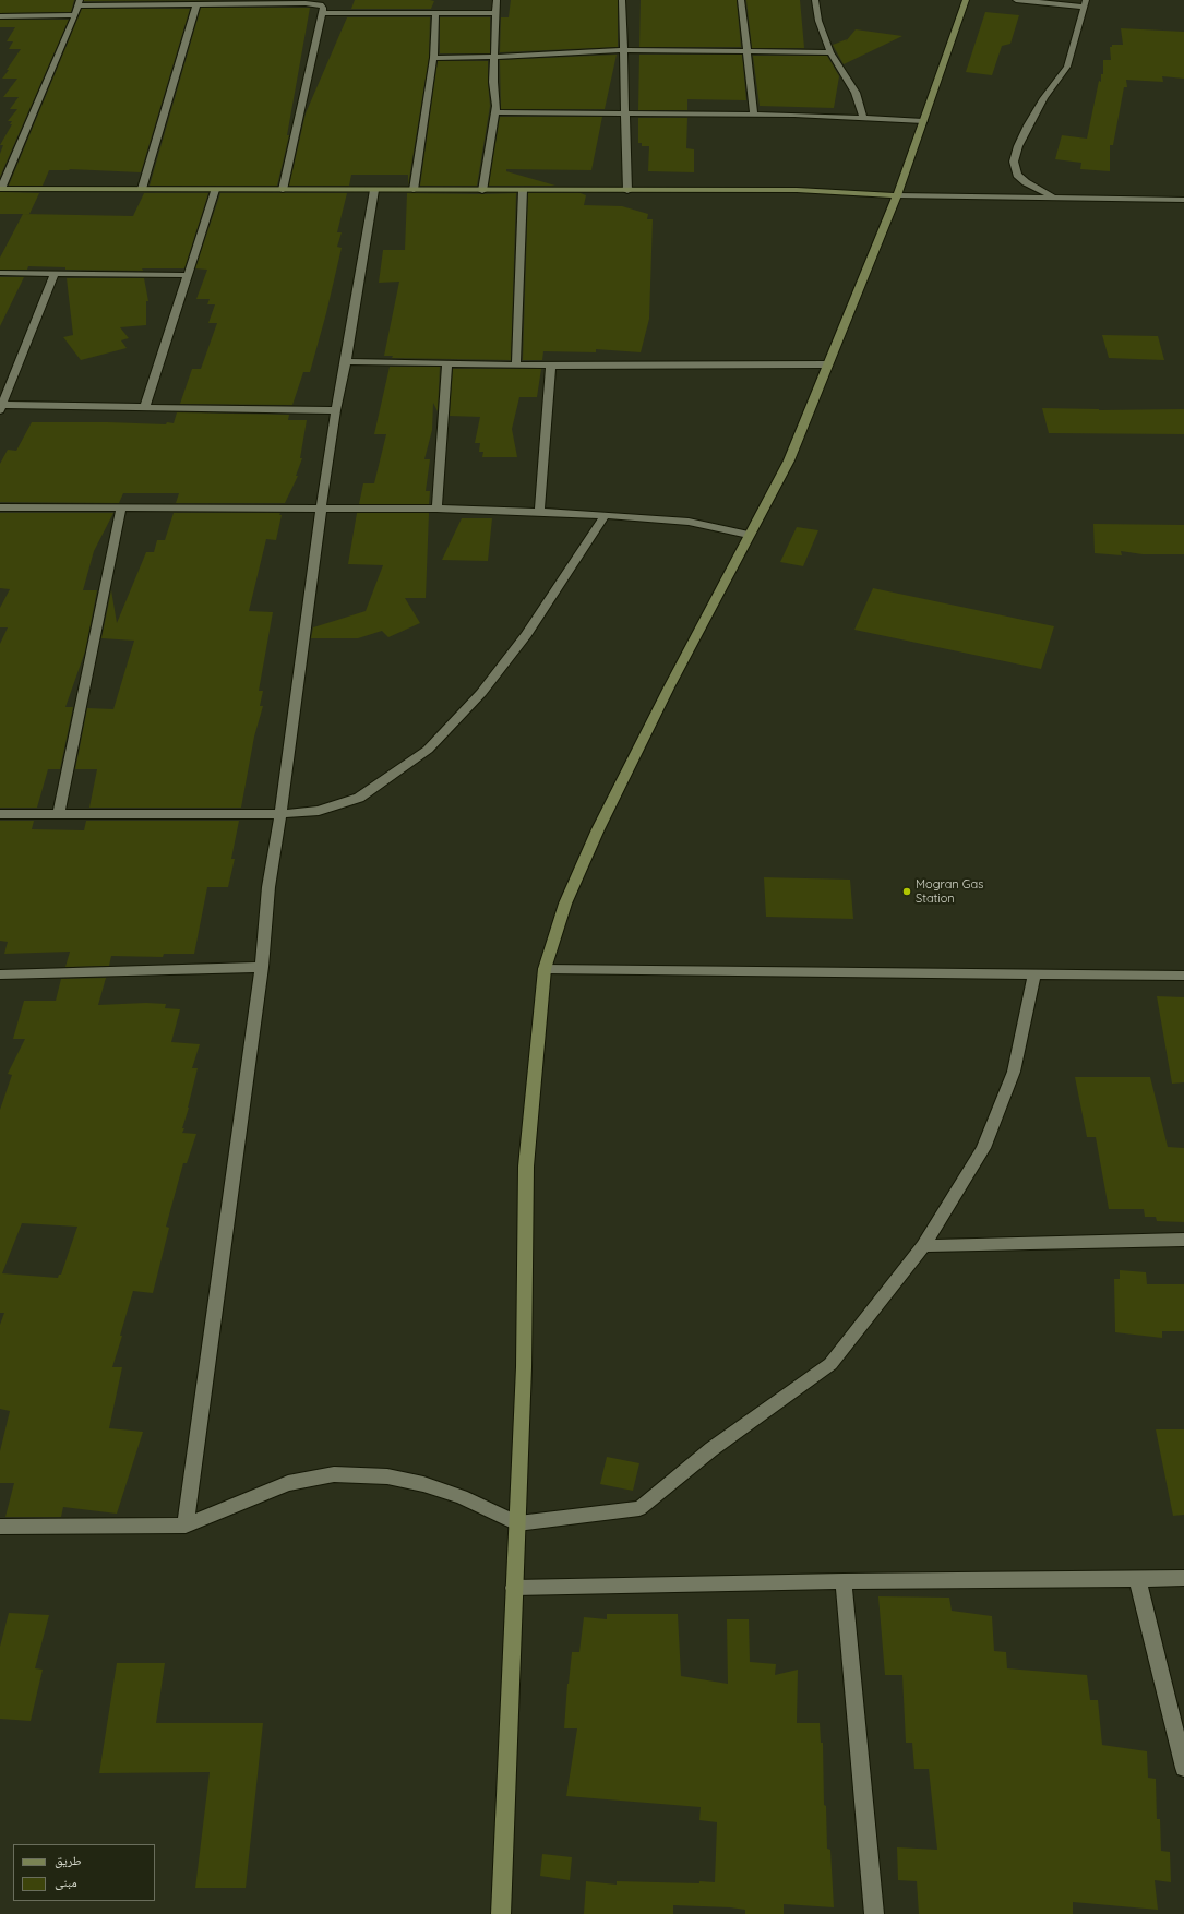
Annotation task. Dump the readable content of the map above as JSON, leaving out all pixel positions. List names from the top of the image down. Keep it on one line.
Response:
{"places":["Mogran Gas Station"],"legend":["طريق","مبنى"]}
